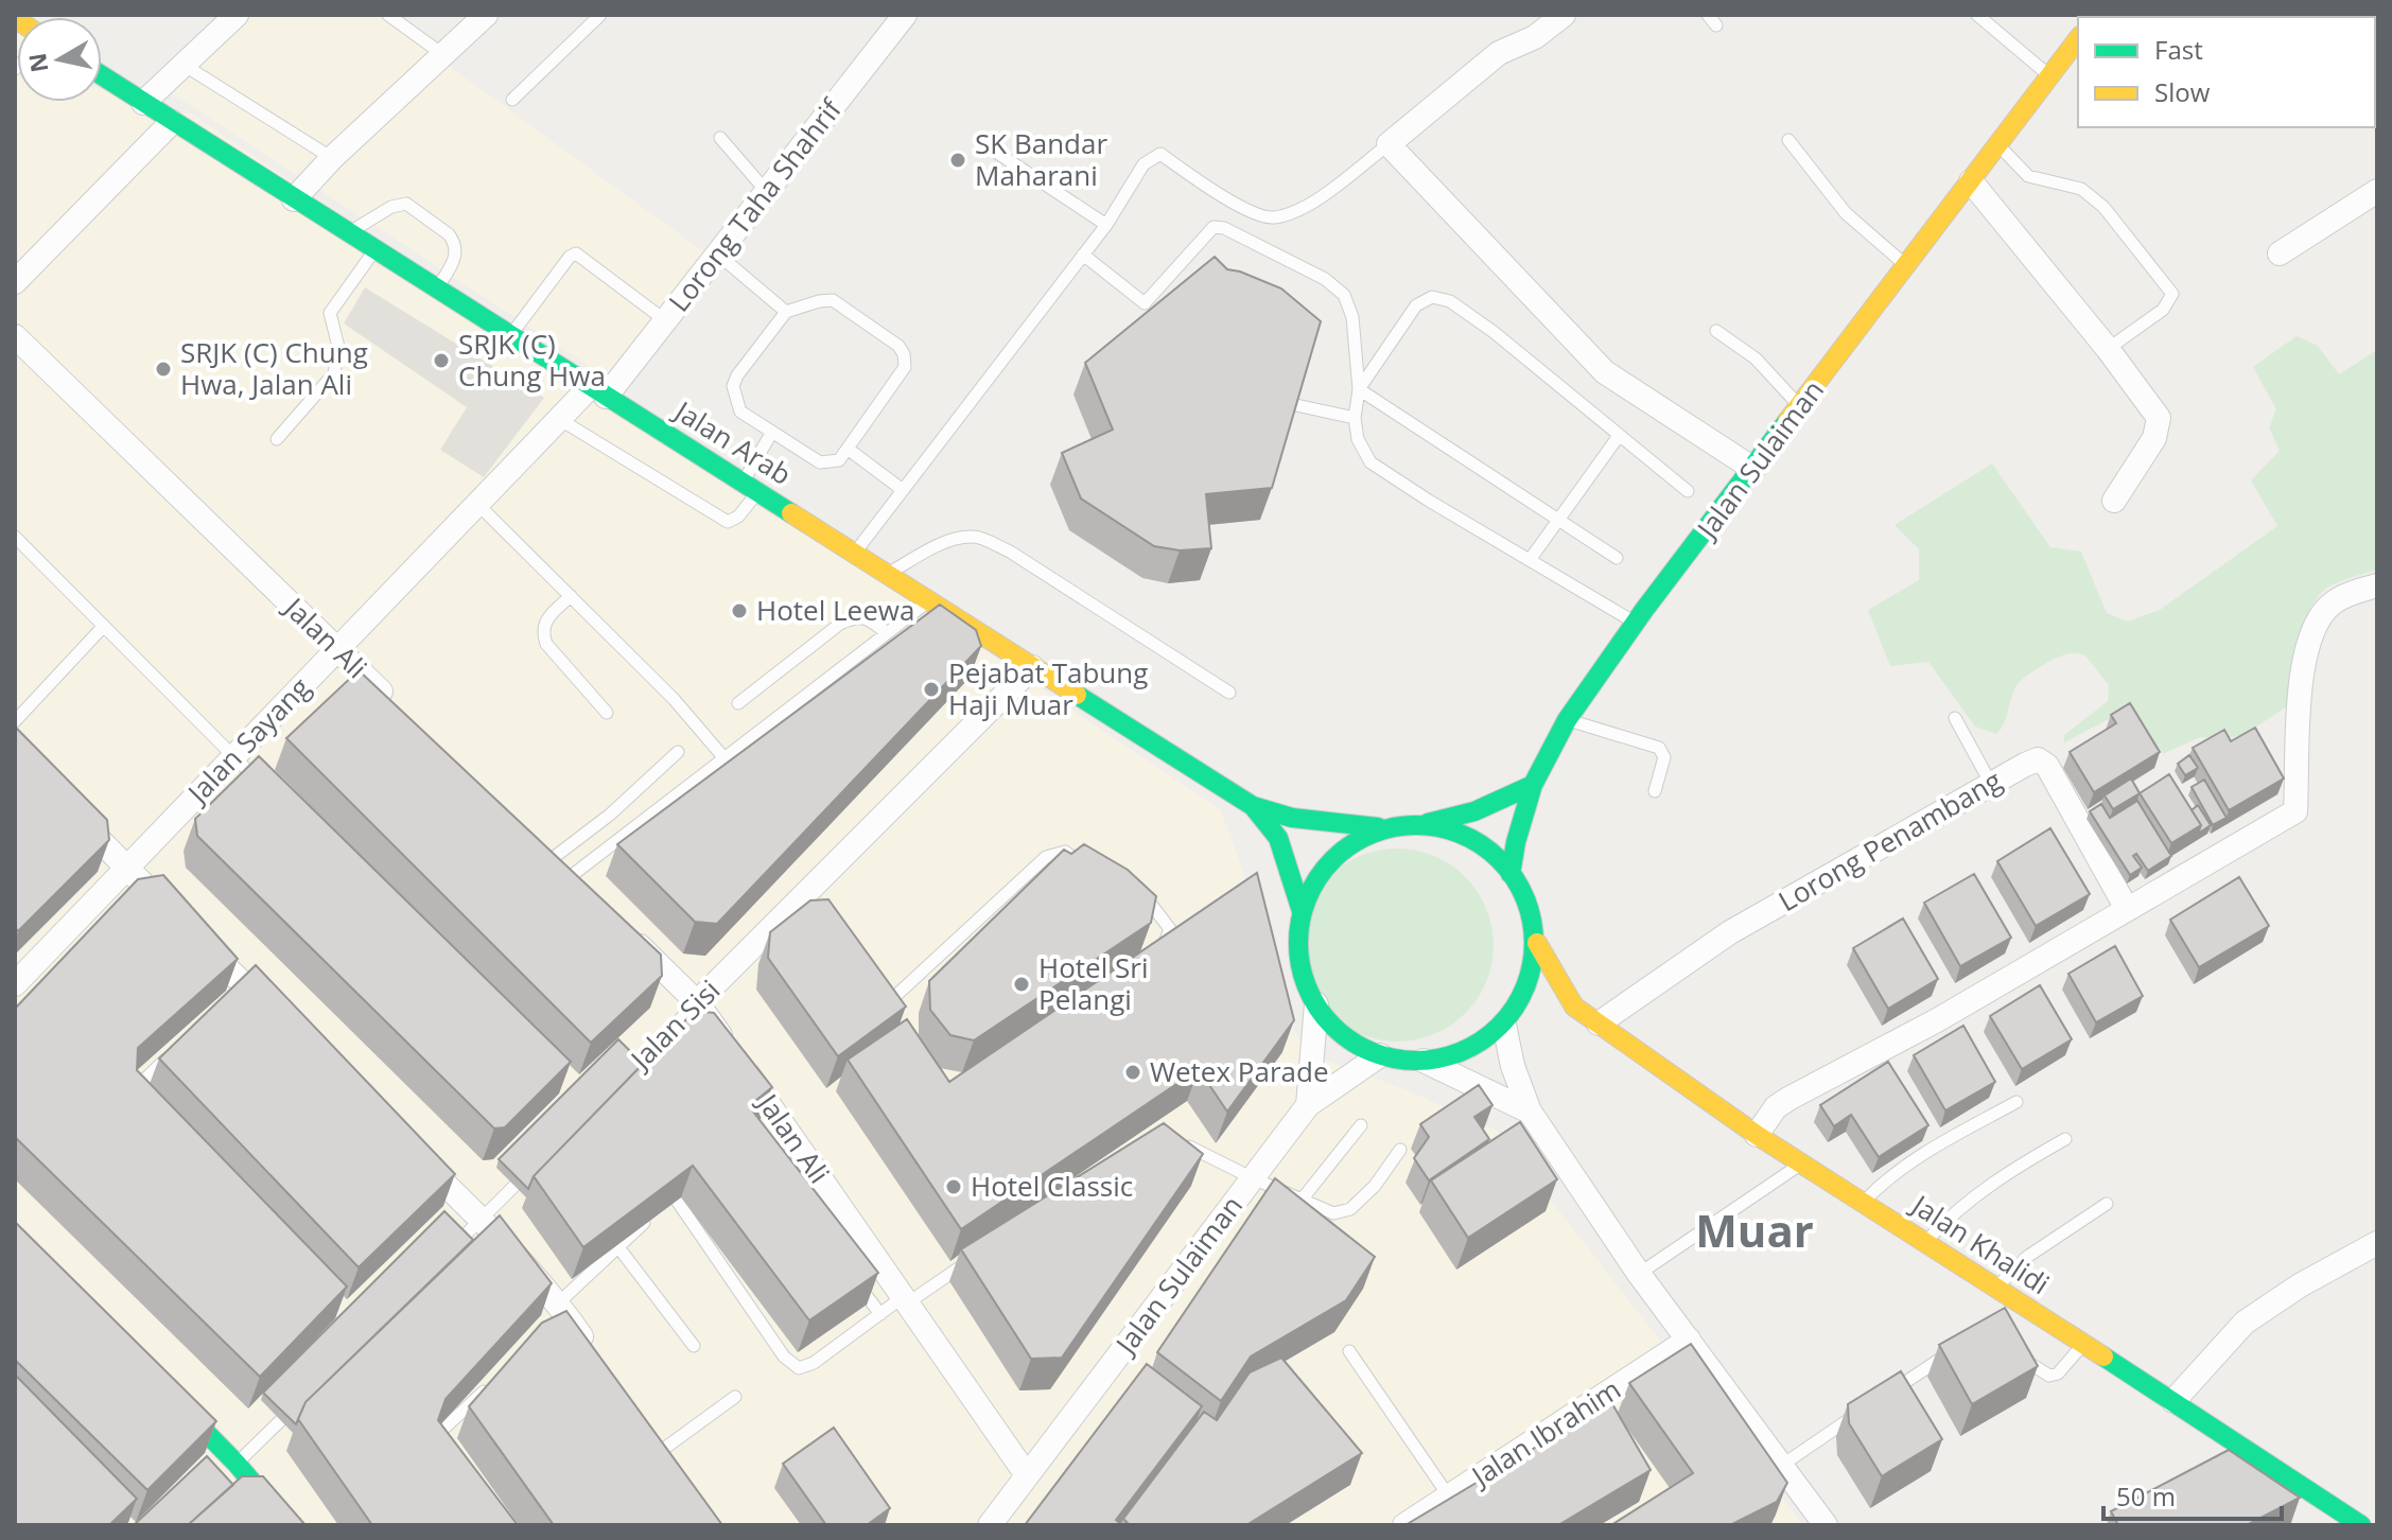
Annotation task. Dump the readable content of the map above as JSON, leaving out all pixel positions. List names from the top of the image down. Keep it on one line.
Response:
{"streets":{"main road":["Jalan Arab","Jalan Sulaiman","Jalan Khalidi"],"street":["Lorong Taha Shahrif","Jalan Ali","Jalan Sayang","Lorong Penambang","Jalan Sisi","Jalan Ibrahim"]},"crossings":[["Lorong Taha Shahrif","Jalan Arab"],["Lorong Taha Shahrif","Jalan Sayang"],["Jalan Arab","Jalan Sulaiman"],["Jalan Arab","Jalan Sayang"],["Jalan Arab","Jalan Sisi"],["Jalan Sulaiman","Jalan Ali"],["Jalan Ali","Jalan Sayang"],["Jalan Ali","Jalan Sisi"],["Lorong Penambang","Jalan Khalidi"]],"districts":["Muar"],"places":["SK Bandar Maharani","SRJK (C) Chung Hwa","SRJK (C) Chung Hwa, Jalan Ali","Hotel Leewa","Pejabat Tabung Haji Muar","Hotel Sri Pelangi","Wetex Parade","Hotel Classic"],"legend":["Fast","Slow"],"scale_bar":"50 m","north":"left"}
